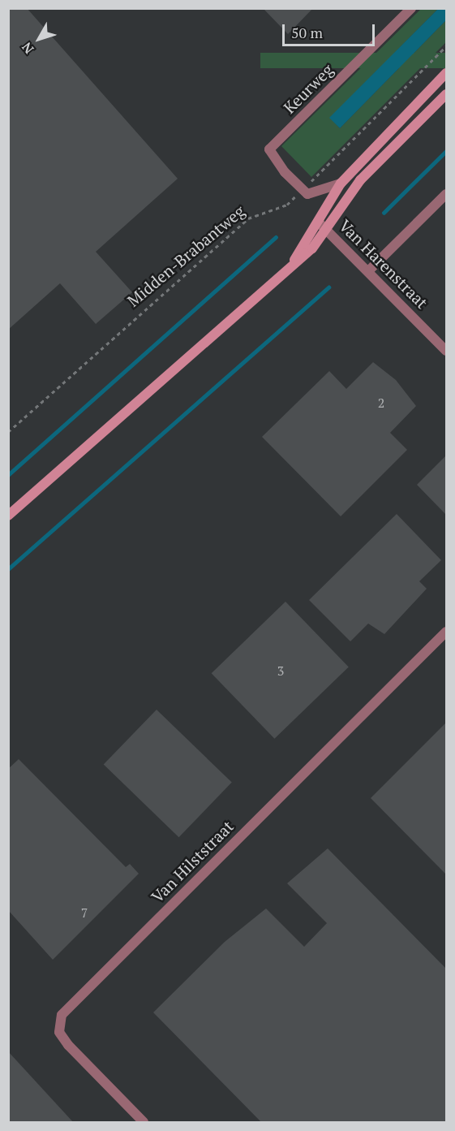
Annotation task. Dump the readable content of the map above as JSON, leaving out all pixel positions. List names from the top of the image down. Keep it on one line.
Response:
{"streets":{"street":["Keurweg","Van Harenstraat","Van Hilststraat"],"path":["Midden-Brabantweg"]},"crossings":[["Keurweg","Midden-Brabantweg"]],"house_numbers":["2","3","7"],"scale_bar":"50 m","north":"bottom left"}
